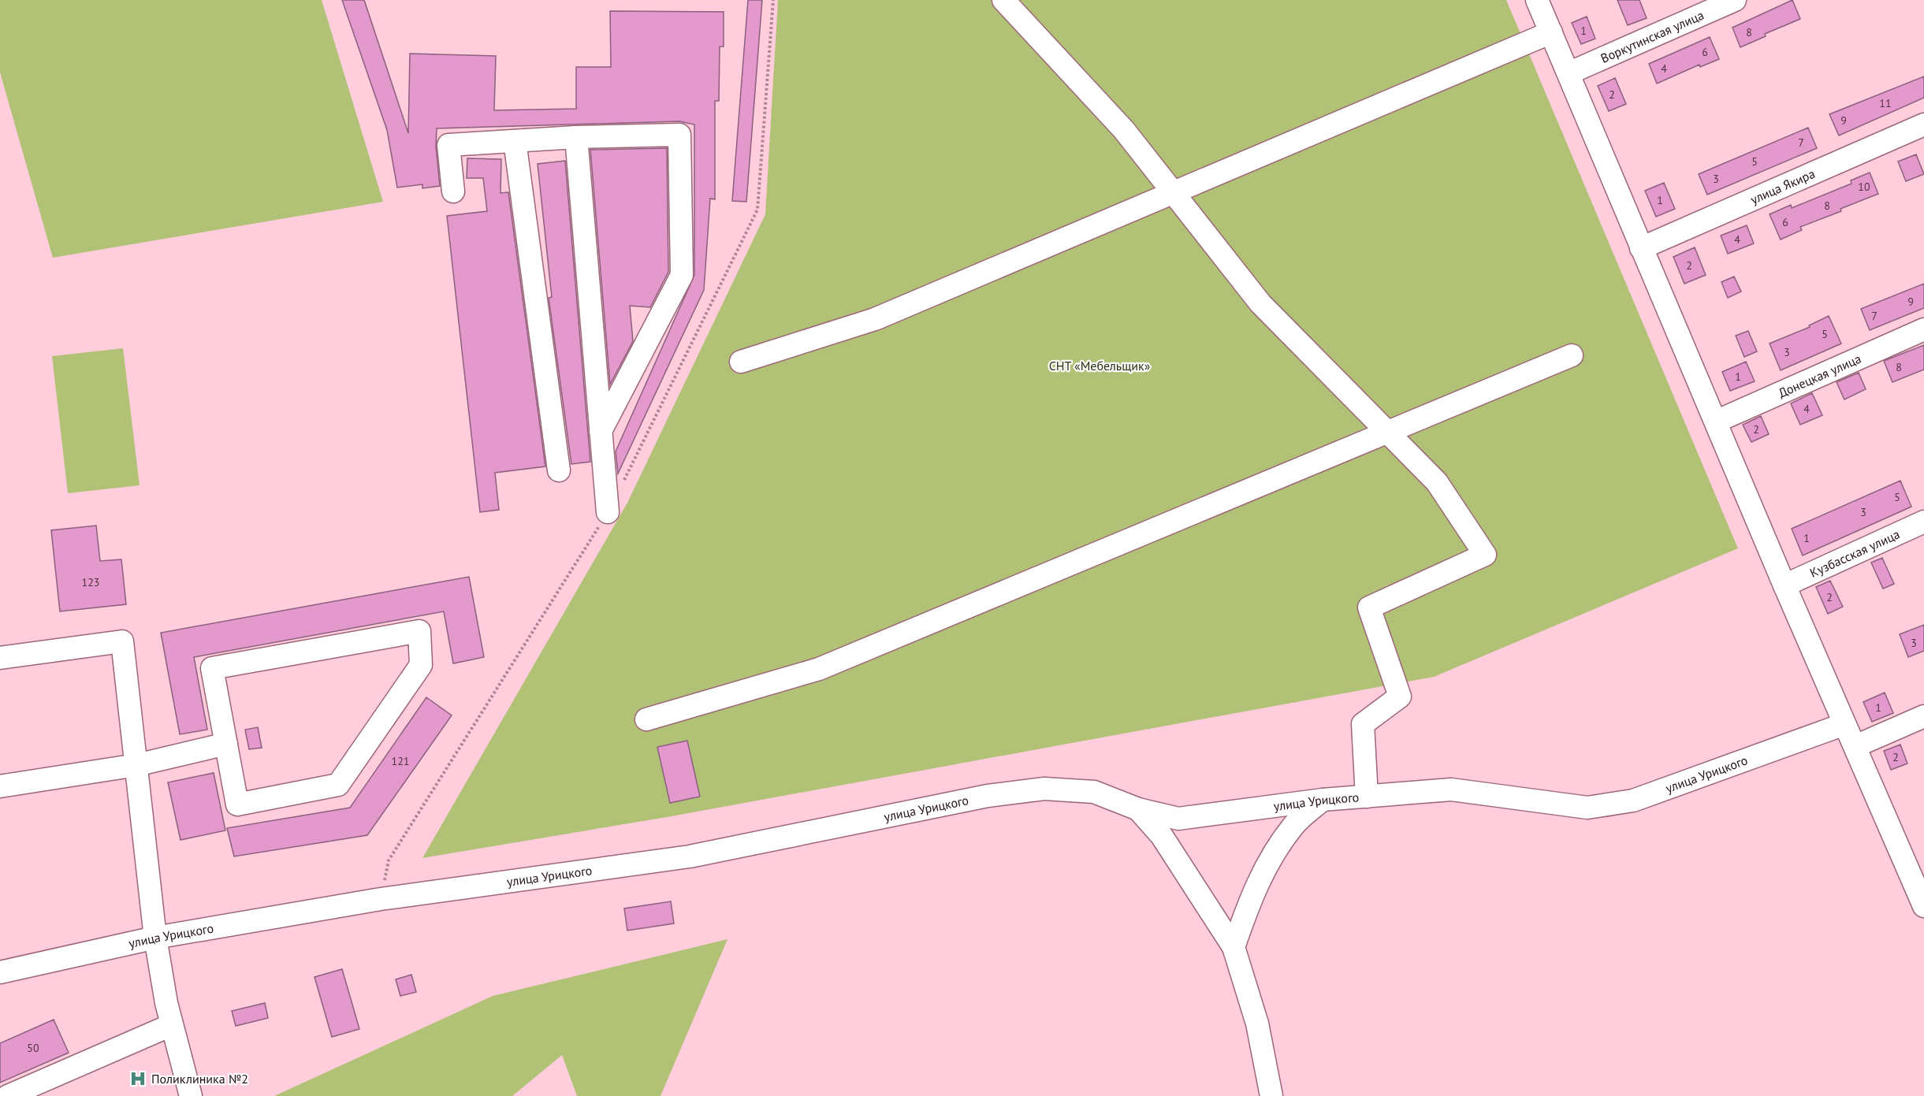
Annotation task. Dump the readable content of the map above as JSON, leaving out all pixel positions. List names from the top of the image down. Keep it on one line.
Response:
{"streets":{"street":["Воркутинская улица","улица Якира","Донецкая улица","Кузбасская улица","улица Урицкого"]},"parks":["СНТ «Мебельщик»"],"places":{"hospital":["Поликлиника №2"]},"house_numbers":["1","8","6","4","2","11","9","7","5","3","10","1","8","6","4","2","9","7","5","3","8","1","4","2","5","3","1","123","2","3","1","2","121","50"]}
